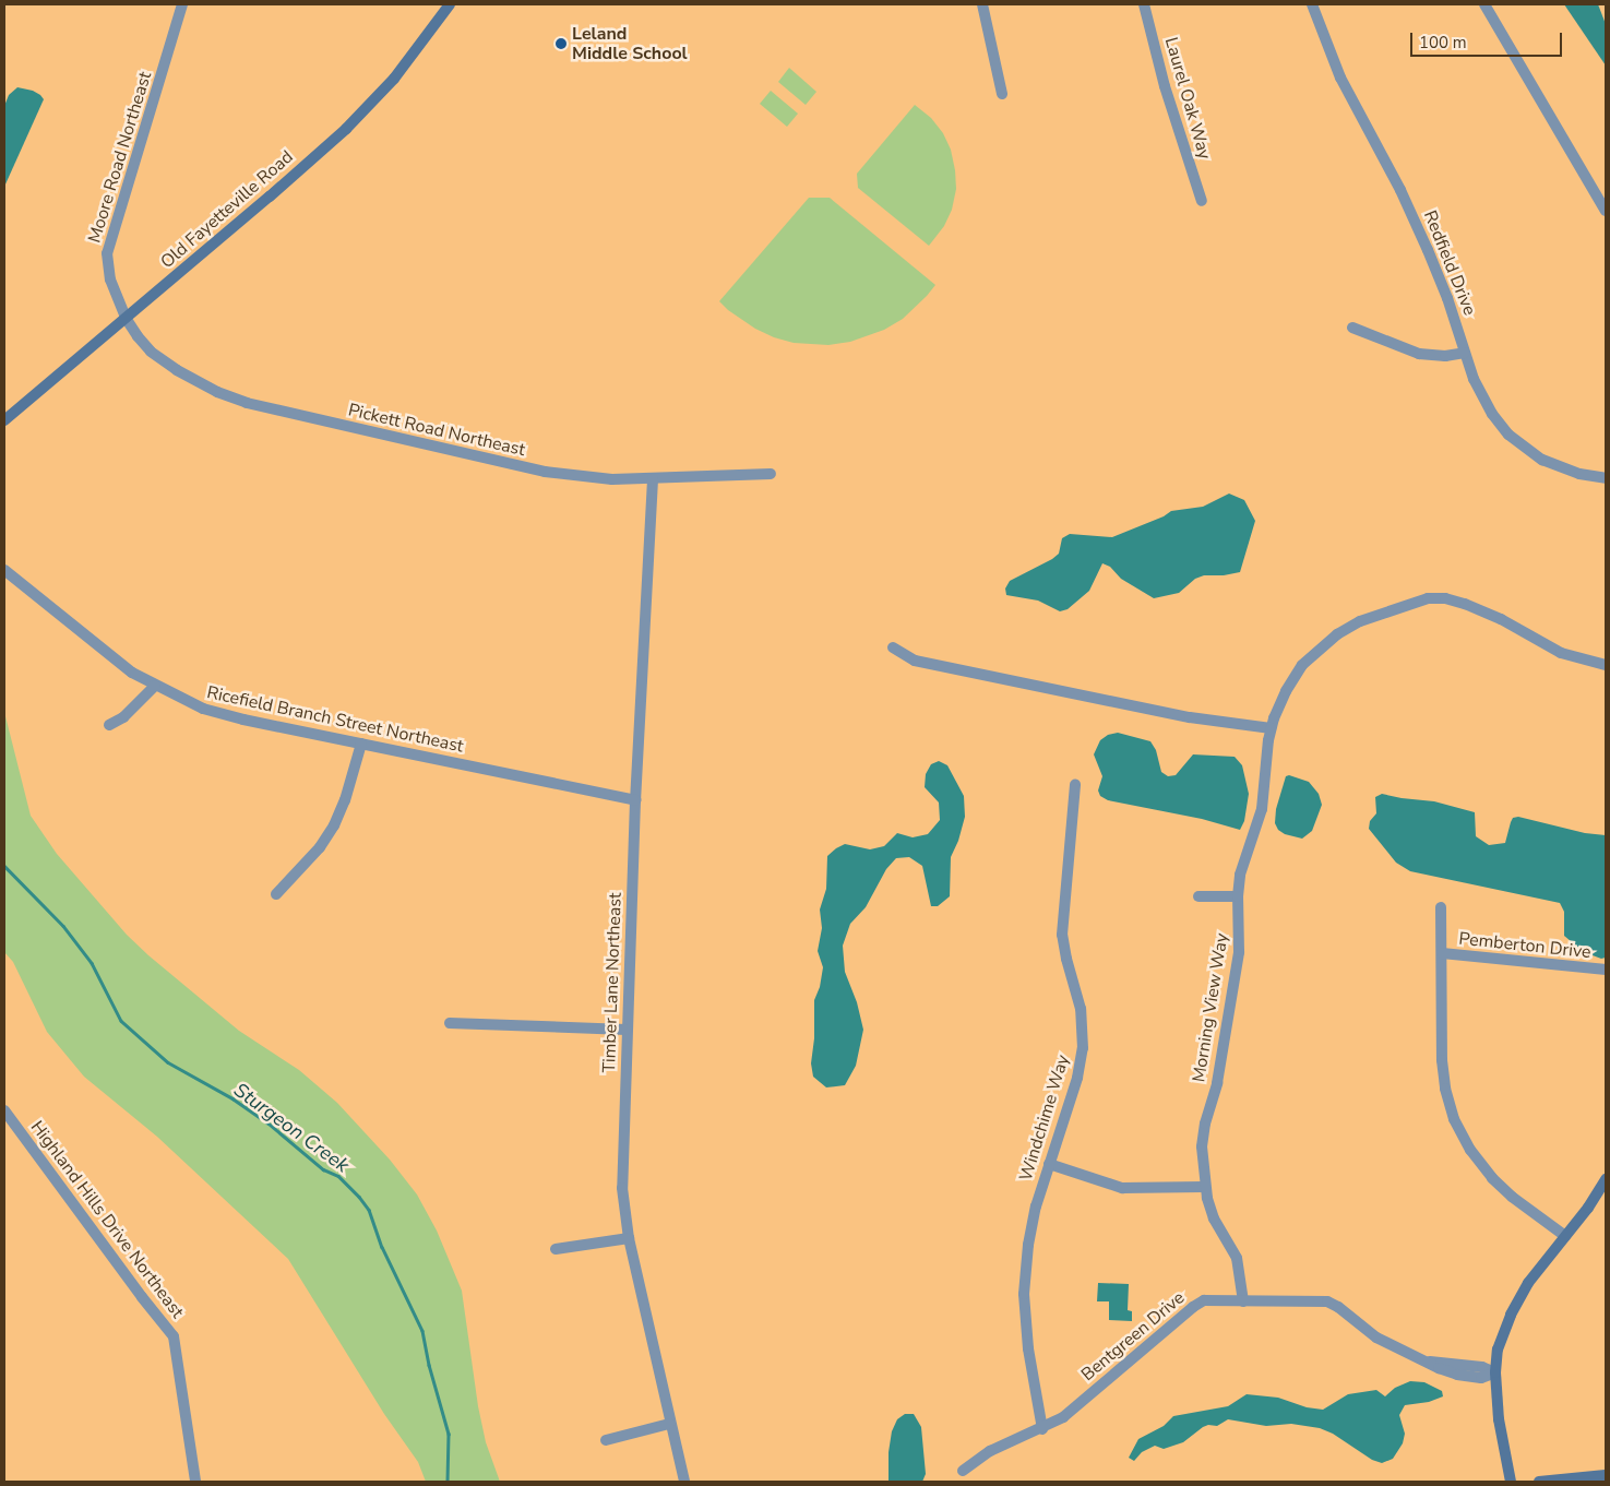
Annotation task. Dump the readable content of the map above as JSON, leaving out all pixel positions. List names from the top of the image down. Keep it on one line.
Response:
{"streets":{"street":["Laurel Oak Way","Moore Road Northeast","Old Fayetteville Road","Redfield Drive","Pickett Road Northeast","Ricefield Branch Street Northeast","Pemberton Drive","Timber Lane Northeast","Morning View Way","Windchime Way","Highland Hills Drive Northeast","Bentgreen Drive"]},"crossings":[["Moore Road Northeast","Old Fayetteville Road"],["Moore Road Northeast","Pickett Road Northeast"],["Old Fayetteville Road","Pickett Road Northeast"],["Pickett Road Northeast","Timber Lane Northeast"],["Ricefield Branch Street Northeast","Timber Lane Northeast"],["Morning View Way","Bentgreen Drive"],["Windchime Way","Bentgreen Drive"]],"water":["Sturgeon Creek"],"places":["Leland Middle School"],"scale_bar":"100 m"}
